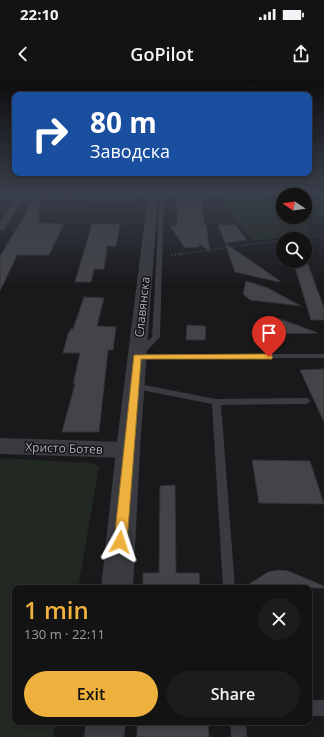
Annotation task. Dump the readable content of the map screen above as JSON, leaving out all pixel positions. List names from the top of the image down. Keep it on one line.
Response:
{"streets":{"street":["Славянска","Христо Ботев"]},"crossings":[["Славянска","Христо Ботев"]],"north":"left","page":{"status":"22:10","header":"GoPilot","turn":["80 m","Заводска"],"heading":["1 min","130 m · 22:11"],"buttons":["Exit","Share"]}}
